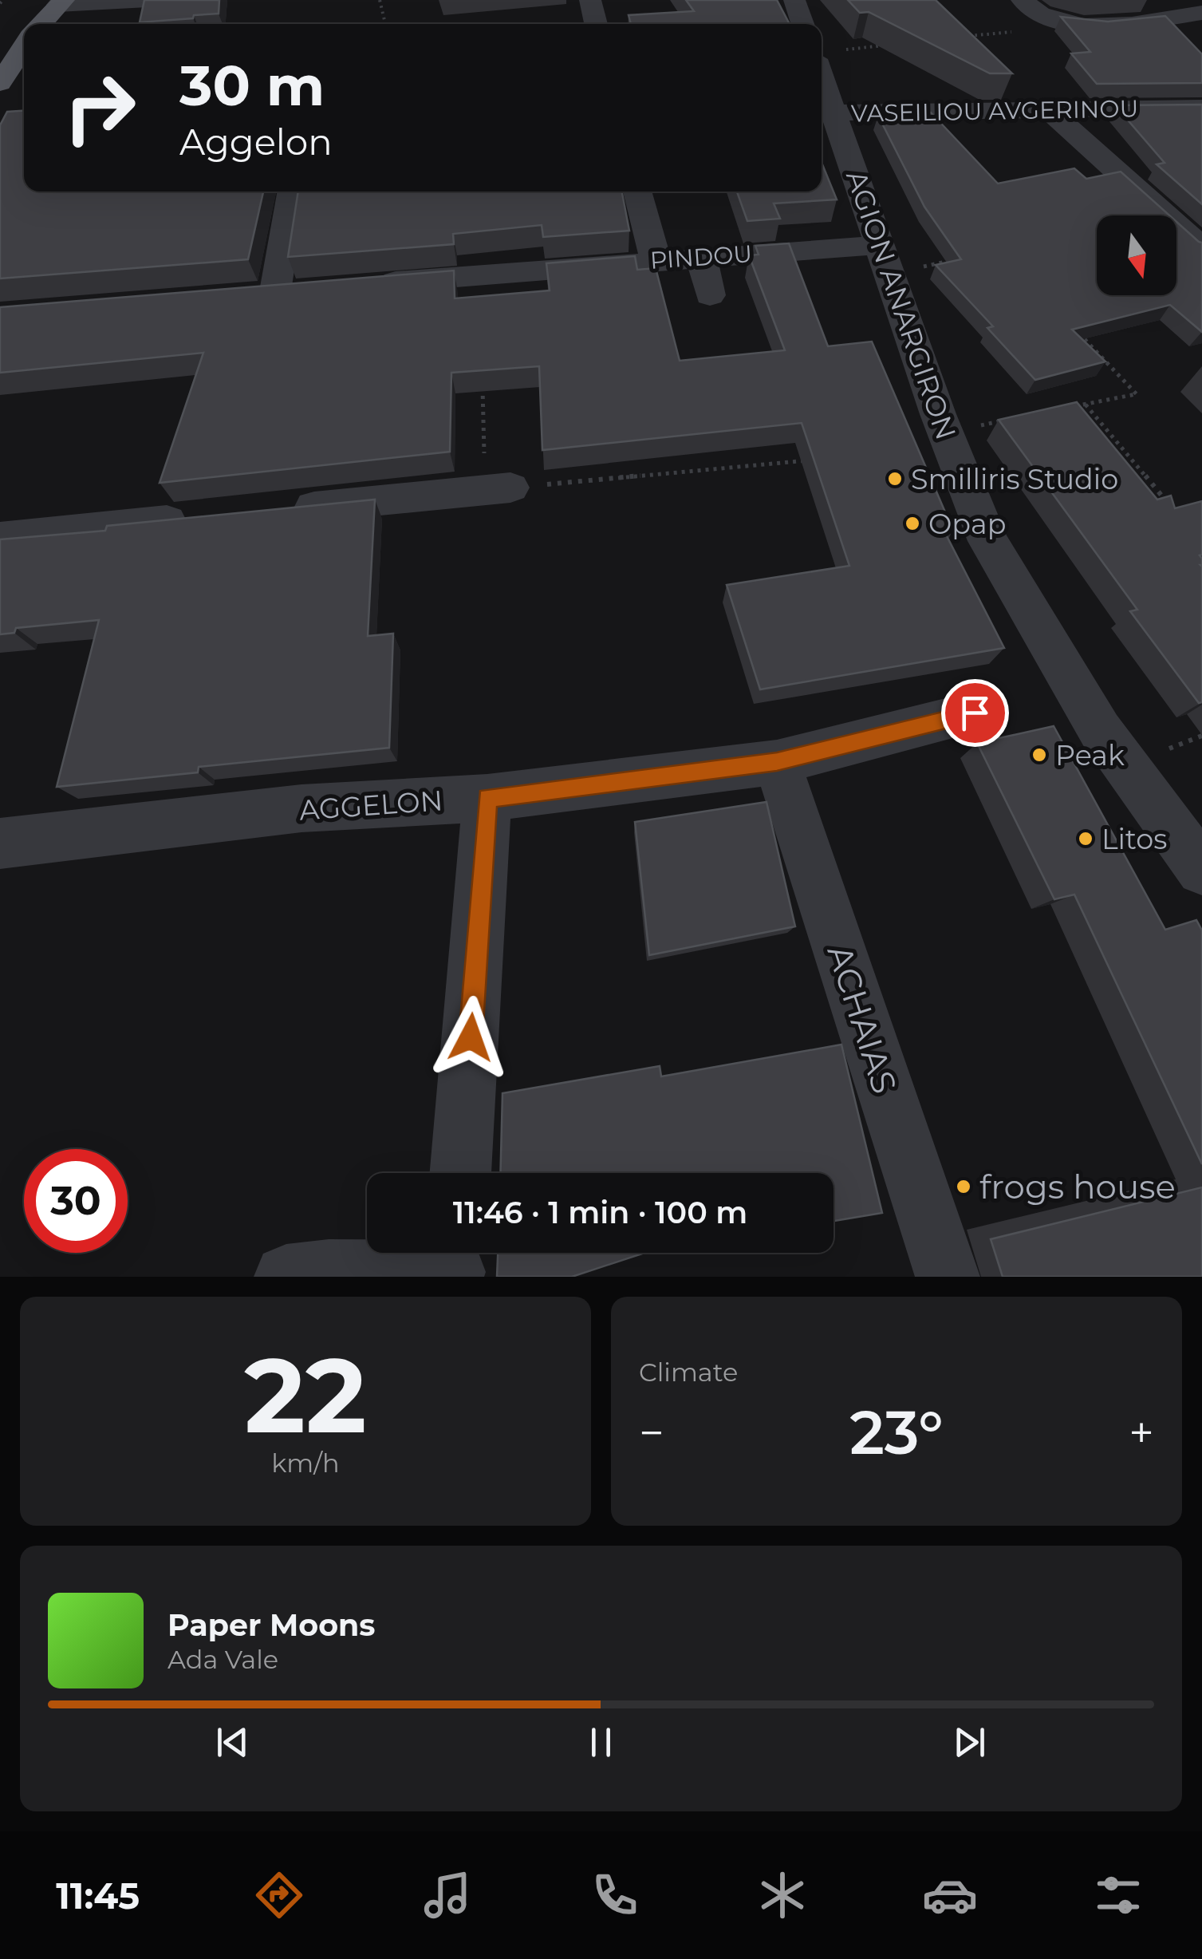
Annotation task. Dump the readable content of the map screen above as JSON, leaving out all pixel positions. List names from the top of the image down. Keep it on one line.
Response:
{"streets":{"street":["VASEILIOU AVGERINOU","PINDOU","AGION ANARGIRON","AGGELON","ACHAIAS"]},"crossings":[["VASEILIOU AVGERINOU","AGION ANARGIRON"],["PINDOU","AGION ANARGIRON"],["AGGELON","ACHAIAS"]],"places":["Smilliris Studio","Opap","Peak","Litos","frogs house"],"north":"bottom","page":{"turn":["30 m","Aggelon"],"limit":"30","trip":"11:46 · 1 min · 100 m","tile":[["22","km/h"],"Climate"],"heat":["−","23°","+"],"song":["Paper Moons","Ada Vale"],"tabs":"11:45"}}
